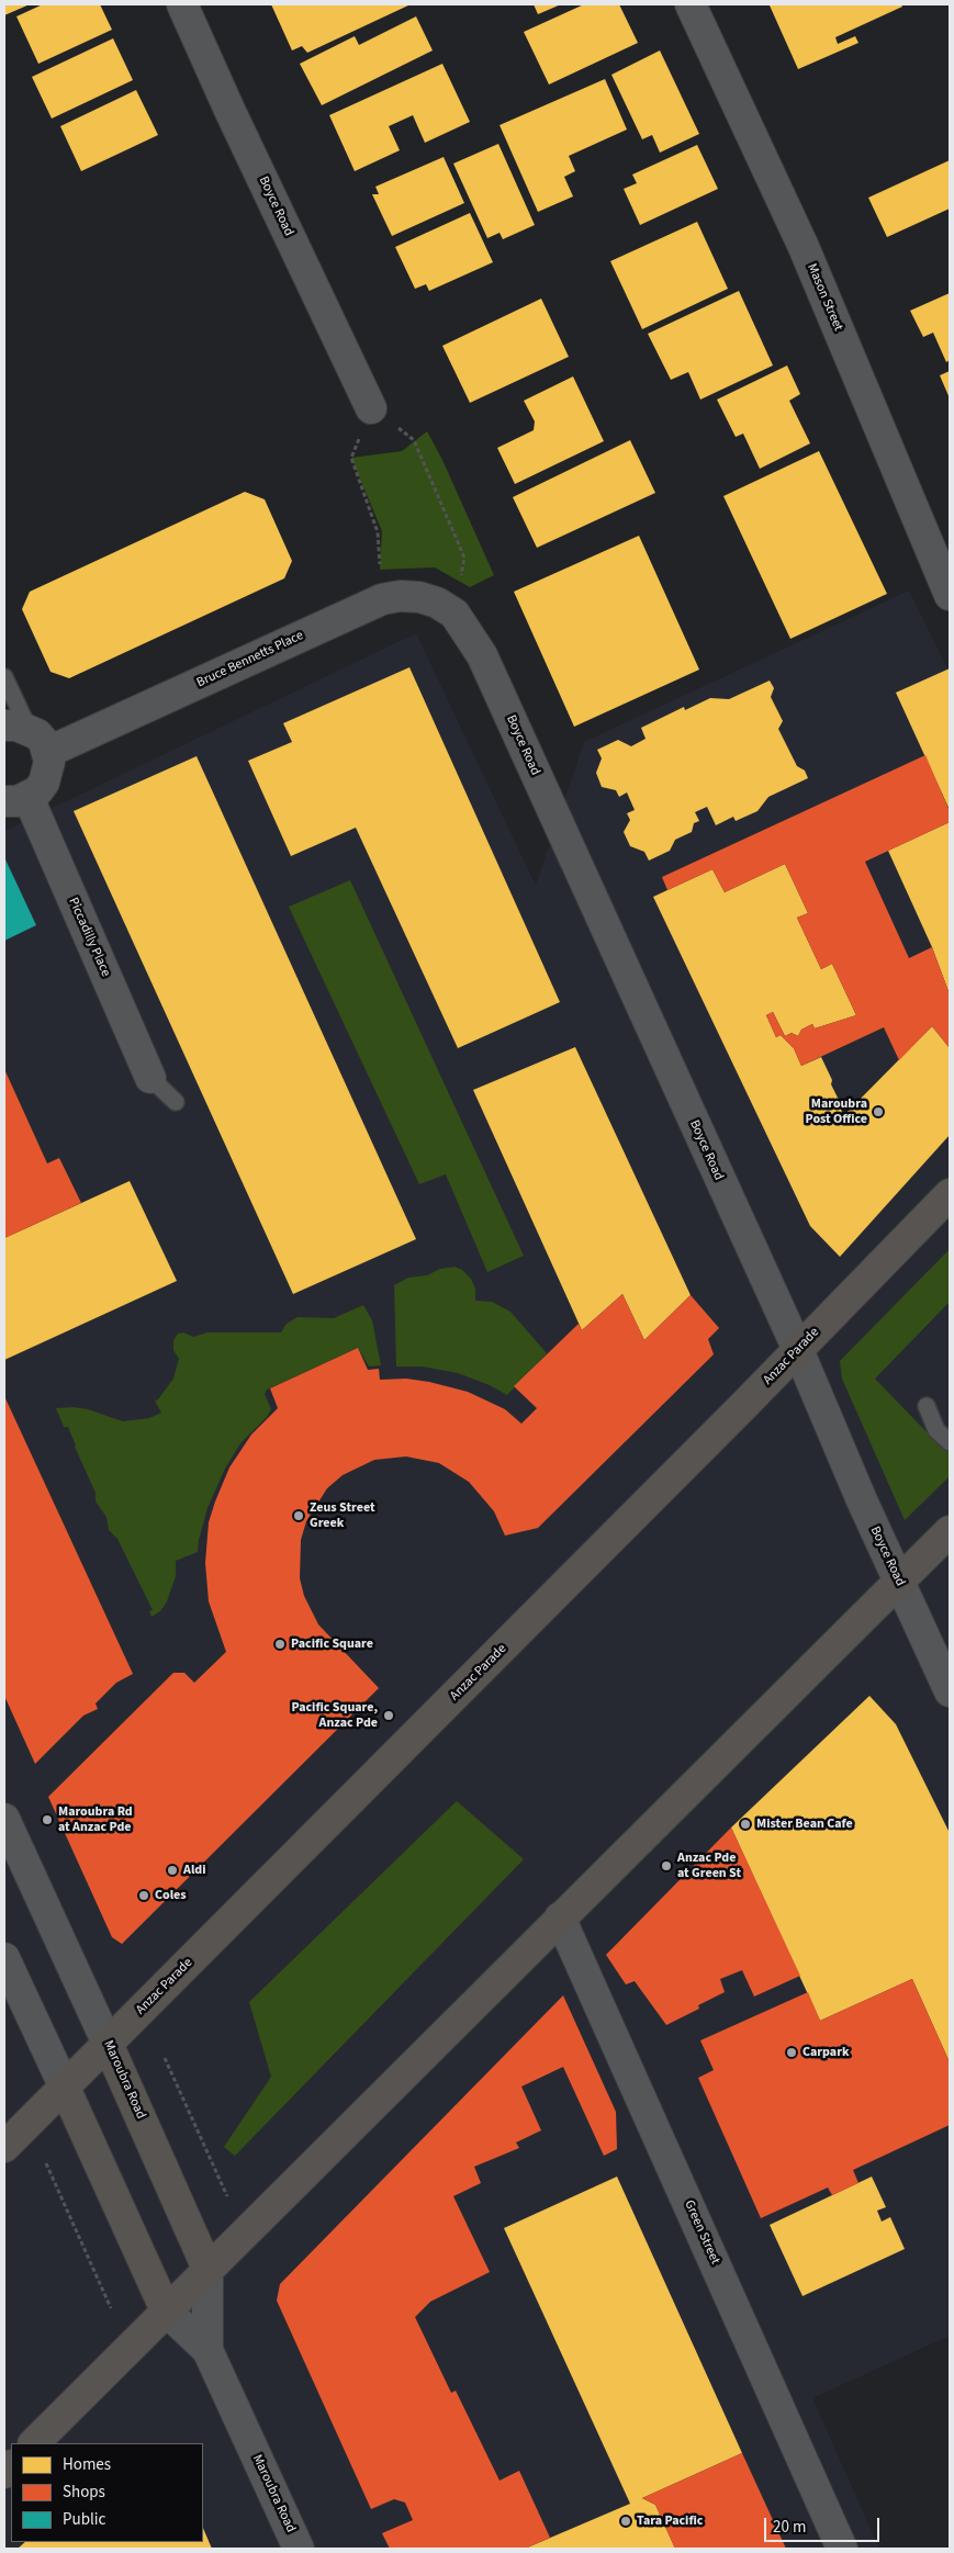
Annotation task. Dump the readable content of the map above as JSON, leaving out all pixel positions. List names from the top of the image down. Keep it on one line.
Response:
{"streets":{"main road":["Anzac Parade","Maroubra Road"],"street":["Boyce Road","Mason Street","Bruce Bennetts Place","Piccadilly Place","Green Street"]},"crossings":[["Boyce Road","Bruce Bennetts Place"],["Boyce Road","Anzac Parade"],["Anzac Parade","Maroubra Road"]],"places":["Maroubra Post Office","Zeus Street Greek","Pacific Square","Pacific Square, Anzac Pde","Maroubra Rd at Anzac Pde","Mister Bean Cafe","Anzac Pde at Green St","Aldi","Coles","Carpark","Tara Pacific"],"legend":["Homes","Shops","Public"],"scale_bar":"20 m"}
